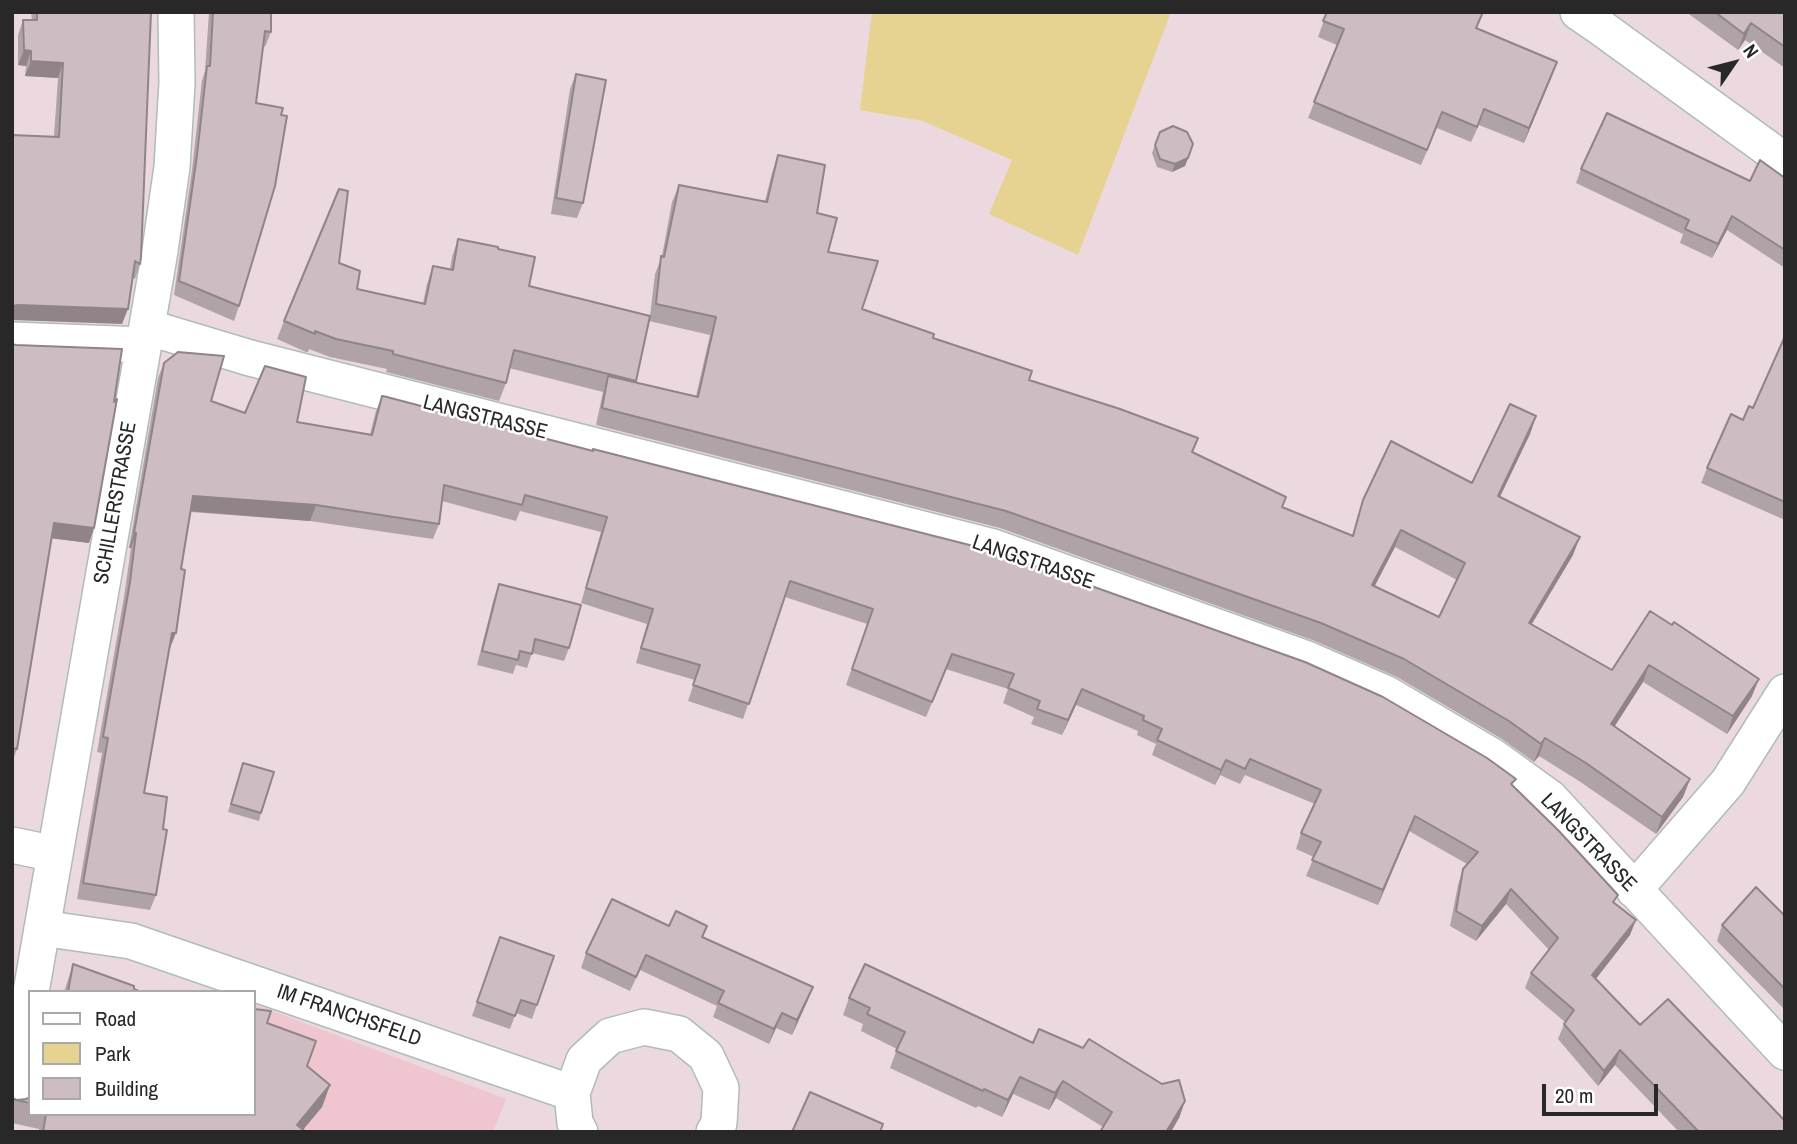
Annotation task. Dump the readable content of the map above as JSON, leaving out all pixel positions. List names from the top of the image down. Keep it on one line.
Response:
{"streets":{"street":["LANGSTRASSE","SCHILLERSTRASSE","IM FRANCHSFELD"]},"crossings":[["LANGSTRASSE","SCHILLERSTRASSE"],["SCHILLERSTRASSE","IM FRANCHSFELD"]],"legend":["Road","Park","Building"],"scale_bar":"20 m","north":"top right"}
